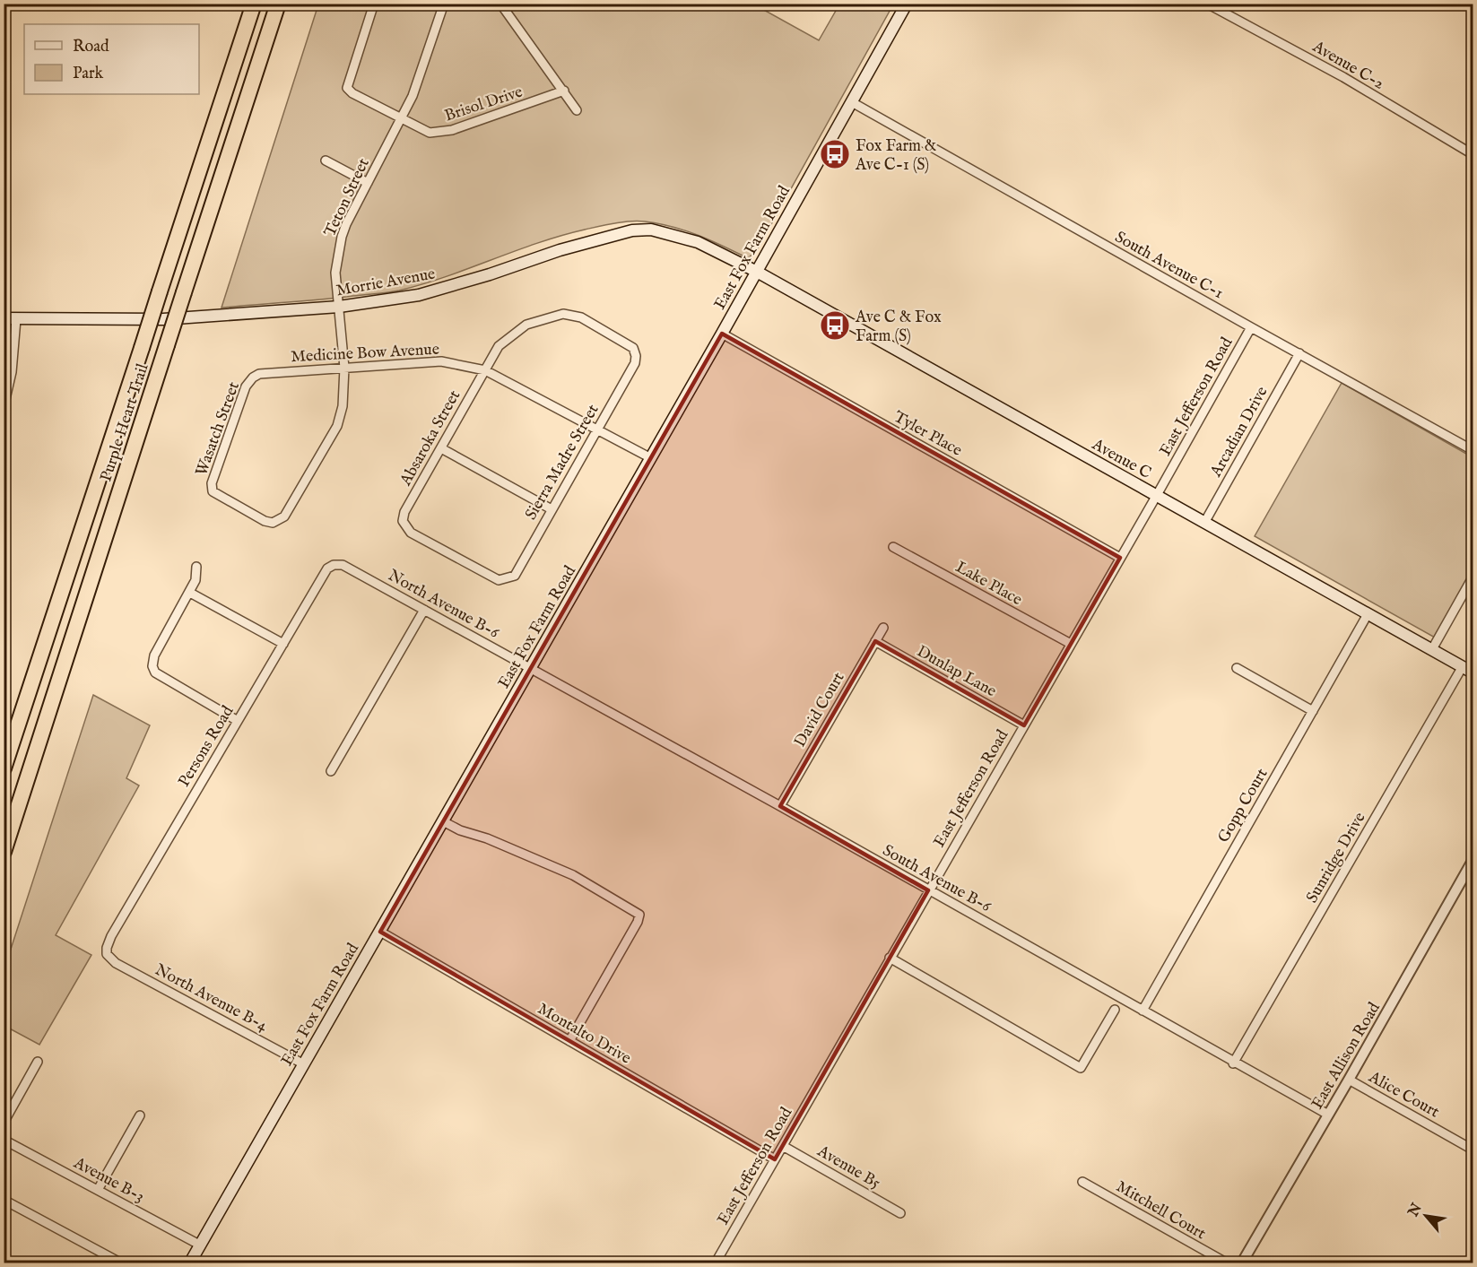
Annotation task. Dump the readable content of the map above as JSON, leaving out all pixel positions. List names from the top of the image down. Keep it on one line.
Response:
{"streets":{"highway":["Purple Heart Trail"],"main road":["East Fox Farm Road","Morrie Avenue","Avenue C"],"street":["Avenue C-2","Brisol Drive","Teton Street","South Avenue C-1","Medicine Bow Avenue","East Jefferson Road","Wasatch Street","Arcadian Drive","Tyler Place","Absaroka Street","Sierra Madre Street","Lake Place","North Avenue B-6","Dunlap Lane","David Court","Persons Road","Gopp Court","Sunridge Drive","South Avenue B-6","North Avenue B-4","Montalto Drive","East Allison Road","Alice Court","Avenue B5","Avenue B-3","Mitchell Court"]},"crossings":[["Brisol Drive","Teton Street"],["Teton Street","Morrie Avenue"],["Teton Street","Medicine Bow Avenue"],["Teton Street","Wasatch Street"],["East Fox Farm Road","South Avenue C-1"],["East Fox Farm Road","Morrie Avenue"],["East Fox Farm Road","Medicine Bow Avenue"],["East Fox Farm Road","Tyler Place"],["East Fox Farm Road","Avenue C"],["East Fox Farm Road","North Avenue B-6"],["East Fox Farm Road","South Avenue B-6"],["East Fox Farm Road","North Avenue B-4"],["East Fox Farm Road","Montalto Drive"],["East Fox Farm Road","Avenue B-3"],["South Avenue C-1","East Jefferson Road"],["South Avenue C-1","Arcadian Drive"],["Morrie Avenue","Avenue C"],["Medicine Bow Avenue","Wasatch Street"],["Medicine Bow Avenue","Absaroka Street"],["Medicine Bow Avenue","Sierra Madre Street"],["East Jefferson Road","Tyler Place"],["East Jefferson Road","Avenue C"],["East Jefferson Road","Lake Place"],["East Jefferson Road","Dunlap Lane"],["East Jefferson Road","South Avenue B-6"],["East Jefferson Road","Montalto Drive"],["East Jefferson Road","Avenue B5"],["Arcadian Drive","Avenue C"],["Absaroka Street","Sierra Madre Street"],["Avenue C","Gopp Court"],["Avenue C","Sunridge Drive"],["North Avenue B-6","Persons Road"],["North Avenue B-6","South Avenue B-6"],["Dunlap Lane","David Court"],["David Court","South Avenue B-6"],["Persons Road","North Avenue B-4"],["Gopp Court","South Avenue B-6"],["Sunridge Drive","South Avenue B-6"],["South Avenue B-6","East Allison Road"],["East Allison Road","Alice Court"]],"places":{"bus stop":["Fox Farm & Ave C-1 (S)","Ave C & Fox Farm (S)"]},"legend":["Road","Park"],"north":"top left"}
